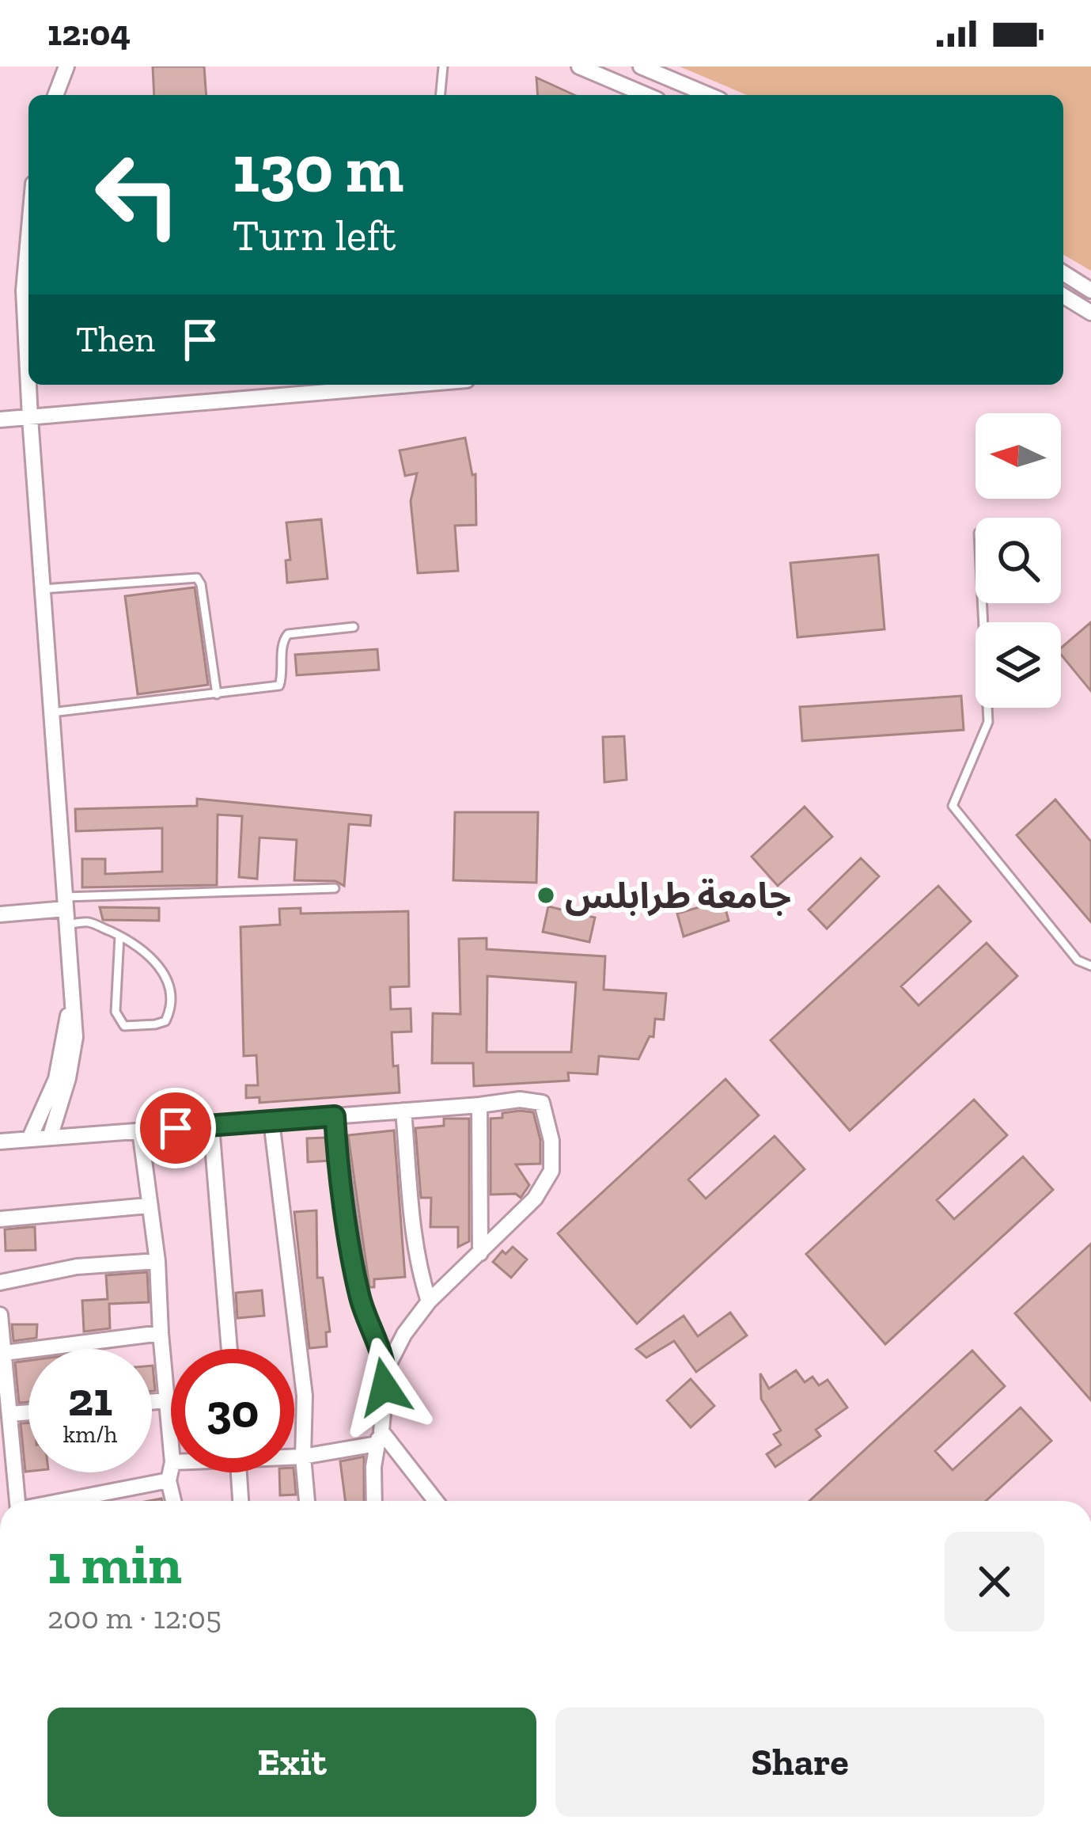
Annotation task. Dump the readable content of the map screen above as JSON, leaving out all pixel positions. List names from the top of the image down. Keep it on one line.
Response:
{"places":["جامعة طرابلس"],"north":"left","page":{"status":"12:04","turn":["130 m","Turn left"],"then":"Then","speed":"21 km/h","limit":"30","heading":["1 min","200 m · 12:05"],"buttons":["Exit","Share"]}}
